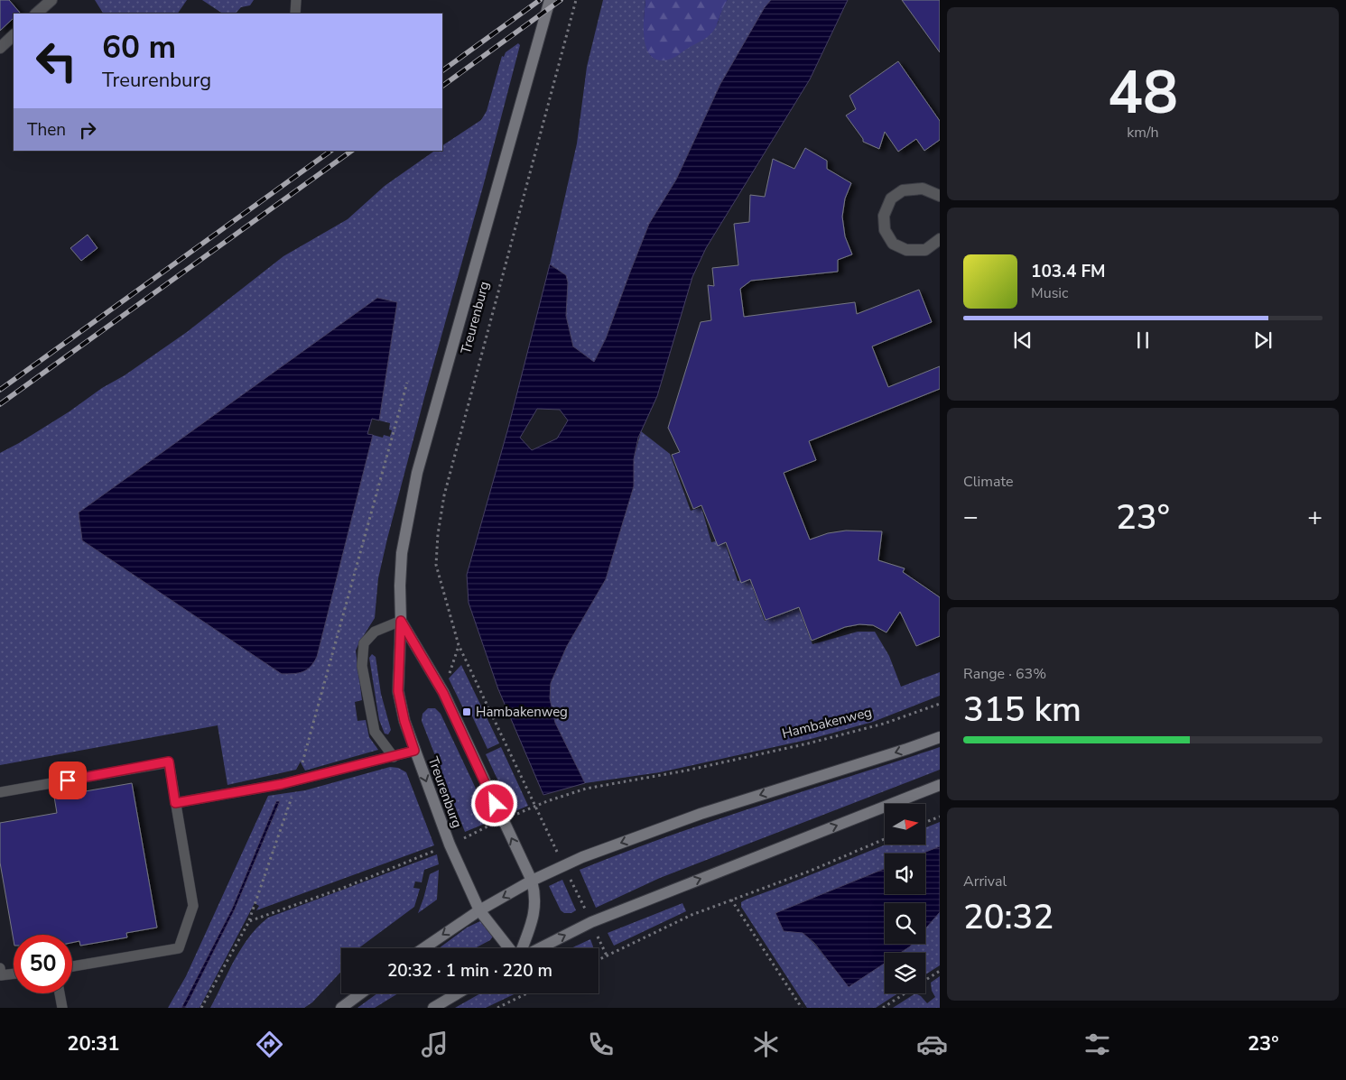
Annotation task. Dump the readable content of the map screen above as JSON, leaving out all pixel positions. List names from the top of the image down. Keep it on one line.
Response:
{"streets":{"main road":["Treurenburg"],"path":["Hambakenweg"]},"crossings":[["Treurenburg","Hambakenweg"]],"places":{"transit":["Hambakenweg"]},"north":"right","page":{"tile":[["48","km/h"],"Climate",["Range · 63%","315 km"],["Arrival","20:32"]],"turn":["60 m","Treurenburg"],"then":"Then","song":["103.4 FM","Music"],"heat":["−","23°","+"],"limit":"50","trip":"20:32 · 1 min · 220 m","tabs":["20:31","23°"]}}
